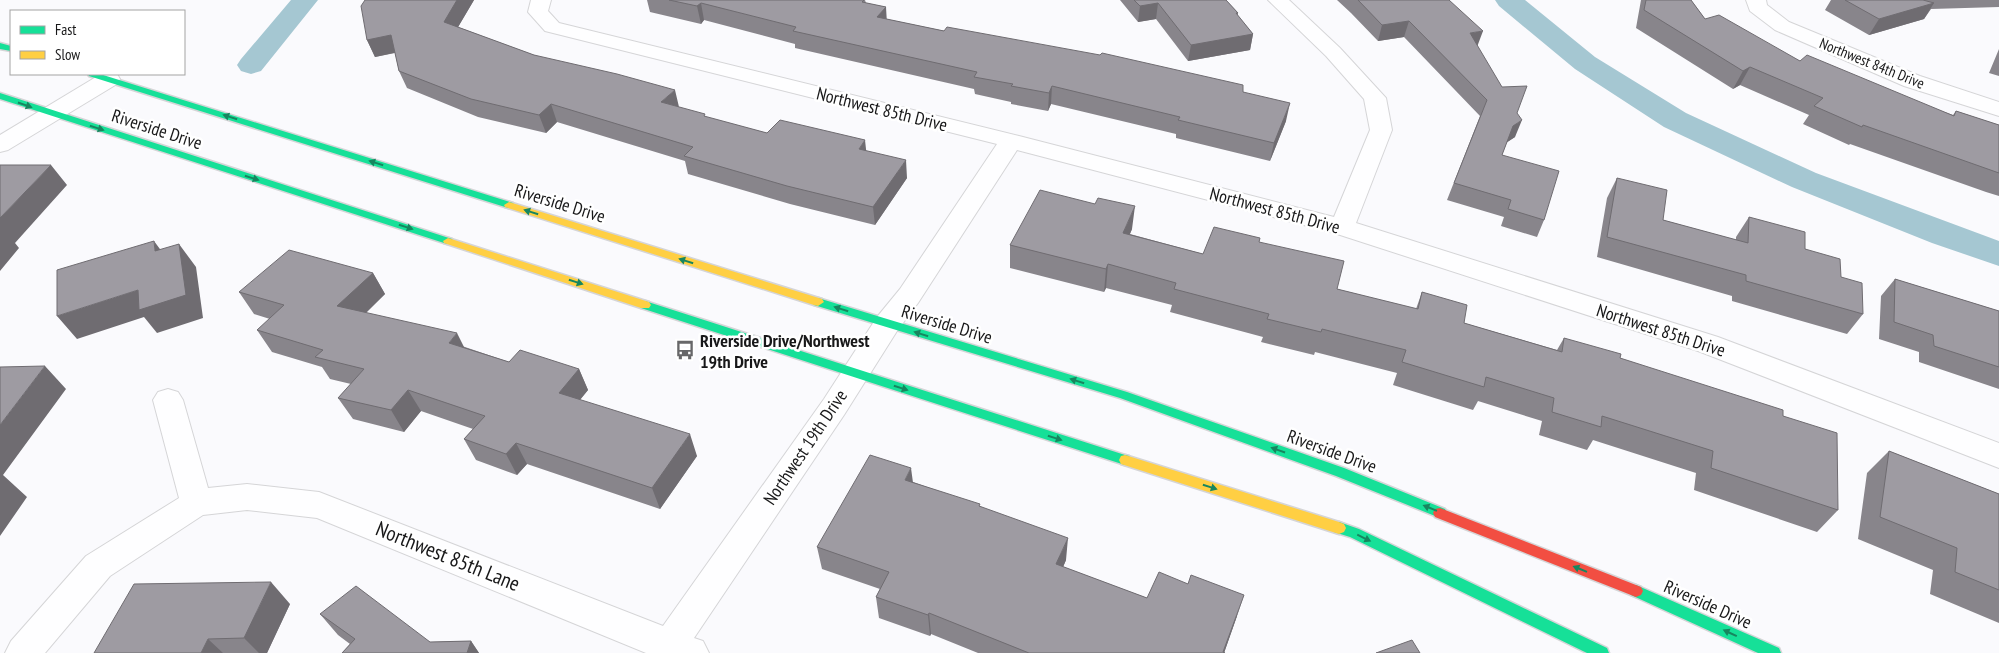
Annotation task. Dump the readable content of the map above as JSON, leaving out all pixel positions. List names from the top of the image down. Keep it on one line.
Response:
{"streets":{"street":["Northwest 84th Drive","Northwest 85th Drive","Riverside Drive","Northwest 19th Drive","Northwest 85th Lane"]},"crossings":[["Northwest 85th Drive","Northwest 19th Drive"],["Riverside Drive","Northwest 19th Drive"],["Northwest 19th Drive","Northwest 85th Lane"]],"places":{"bus stop":["Riverside Drive/Northwest 19th Drive"]},"legend":["Fast","Slow"]}
